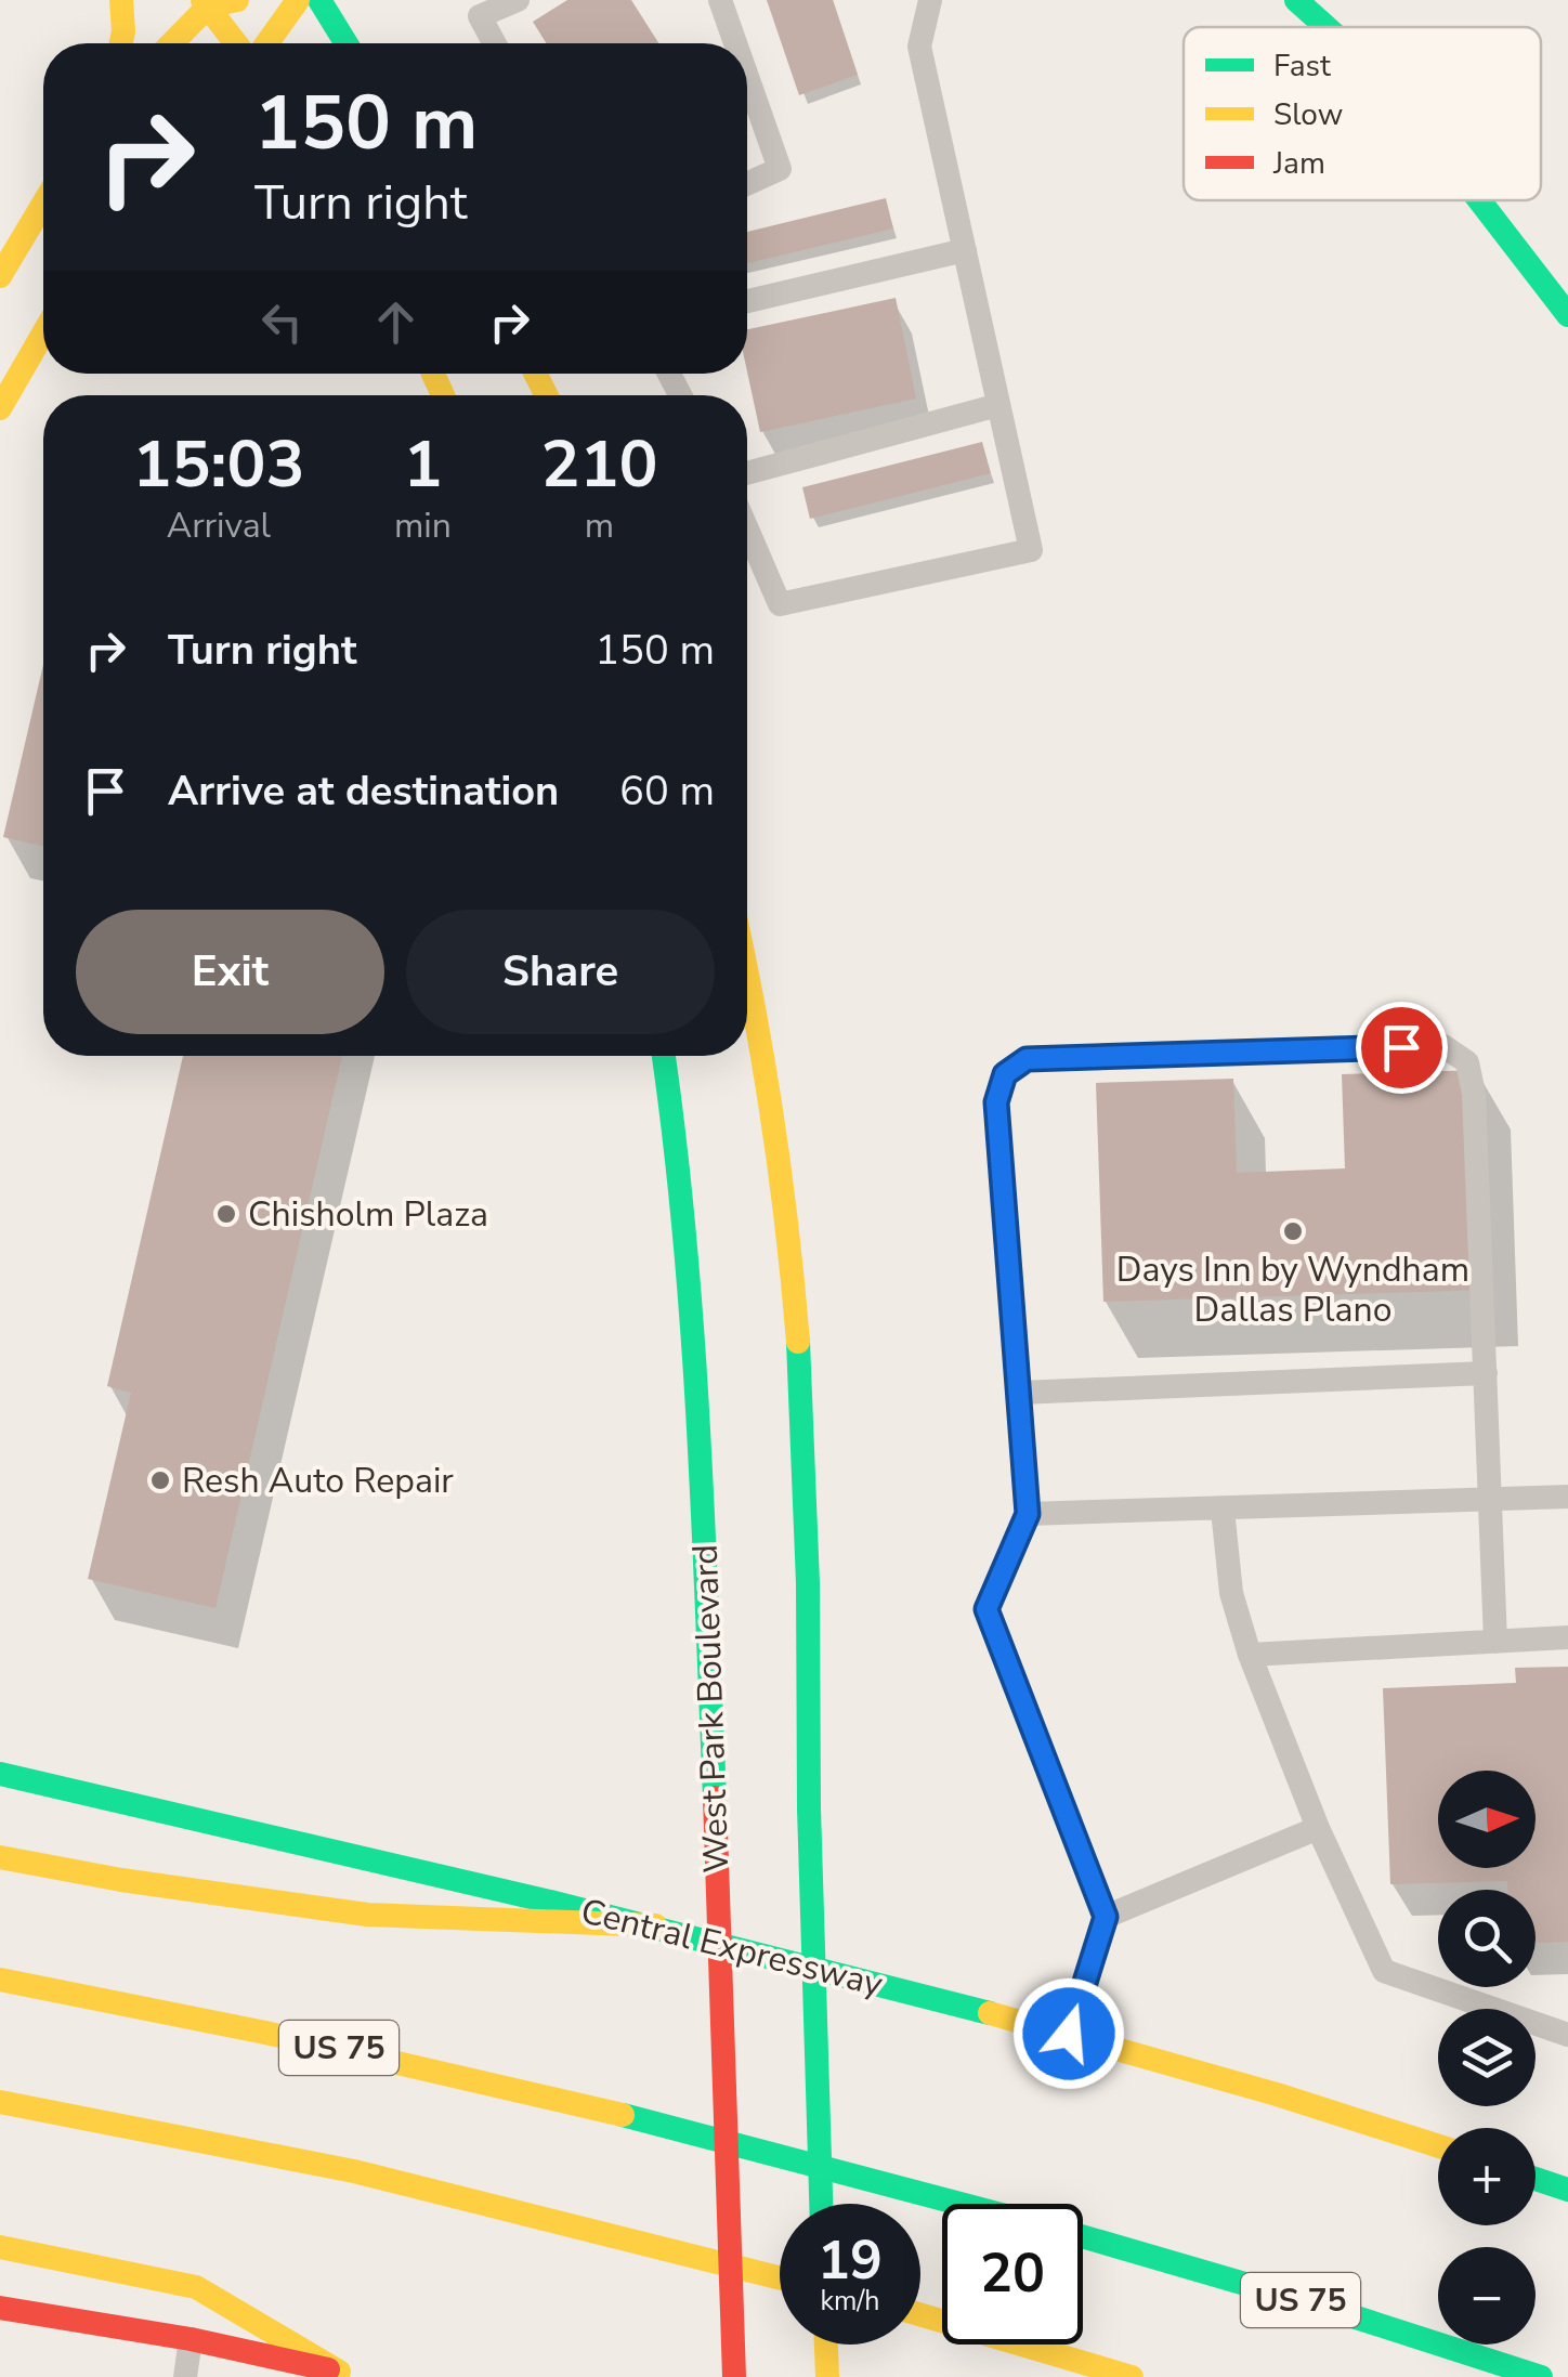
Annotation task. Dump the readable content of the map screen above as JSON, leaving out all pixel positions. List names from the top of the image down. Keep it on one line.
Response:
{"streets":{"main road":["West Park Boulevard","Central Expressway","US 75"]},"places":["Chisholm Plaza","Days Inn by Wyndham Dallas Plano","Resh Auto Repair"],"legend":["Fast","Slow","Jam"],"north":"right","page":{"turn":["150 m","Turn right"],"eta":["15:03","Arrival","1","min","210","m"],"list":[{"name":"Turn right","value":"150 m"},{"name":"Arrive at destination","value":"60 m"}],"buttons":["Exit","Share"],"map_buttons":["+","−"],"speed":"19 km/h","limit":"20"}}
